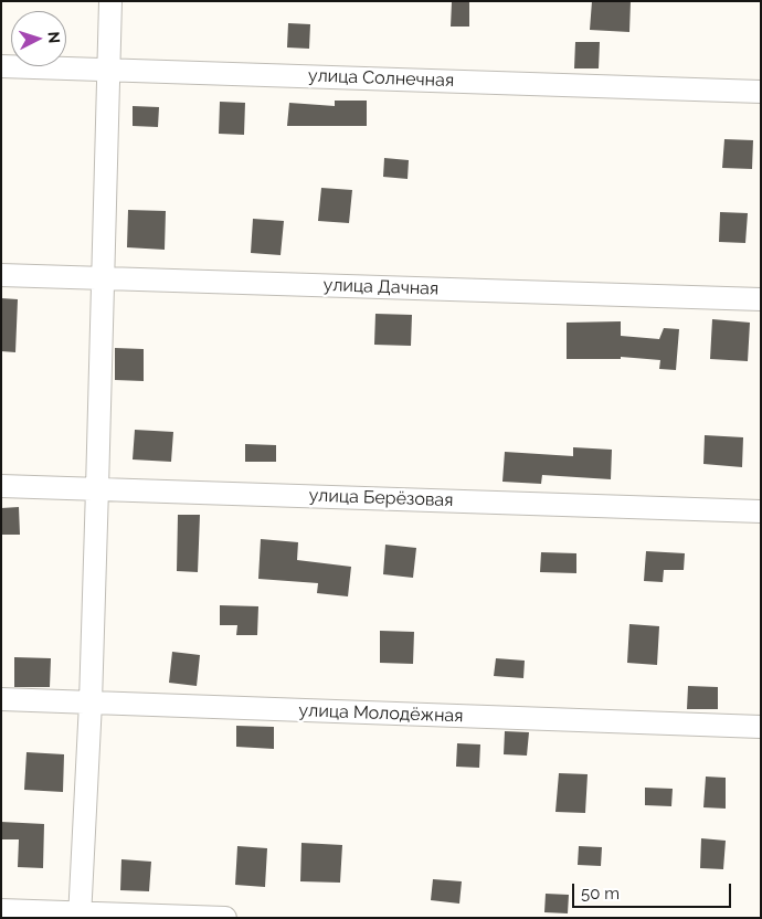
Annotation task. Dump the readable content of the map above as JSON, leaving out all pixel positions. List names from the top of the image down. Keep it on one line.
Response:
{"streets":{"street":["улица Солнечная","улица Дачная","улица Берёзовая","улица Молодёжная"]},"scale_bar":"50 m","north":"right"}
